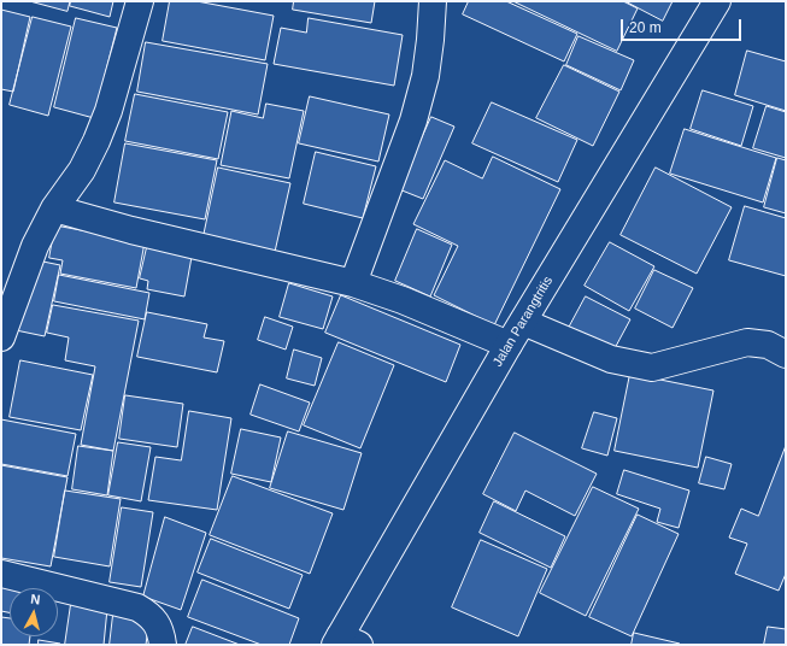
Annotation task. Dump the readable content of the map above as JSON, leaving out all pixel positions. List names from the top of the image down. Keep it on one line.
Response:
{"streets":{"street":["Jalan Parangtritis"]},"scale_bar":"20 m","north":"top"}
